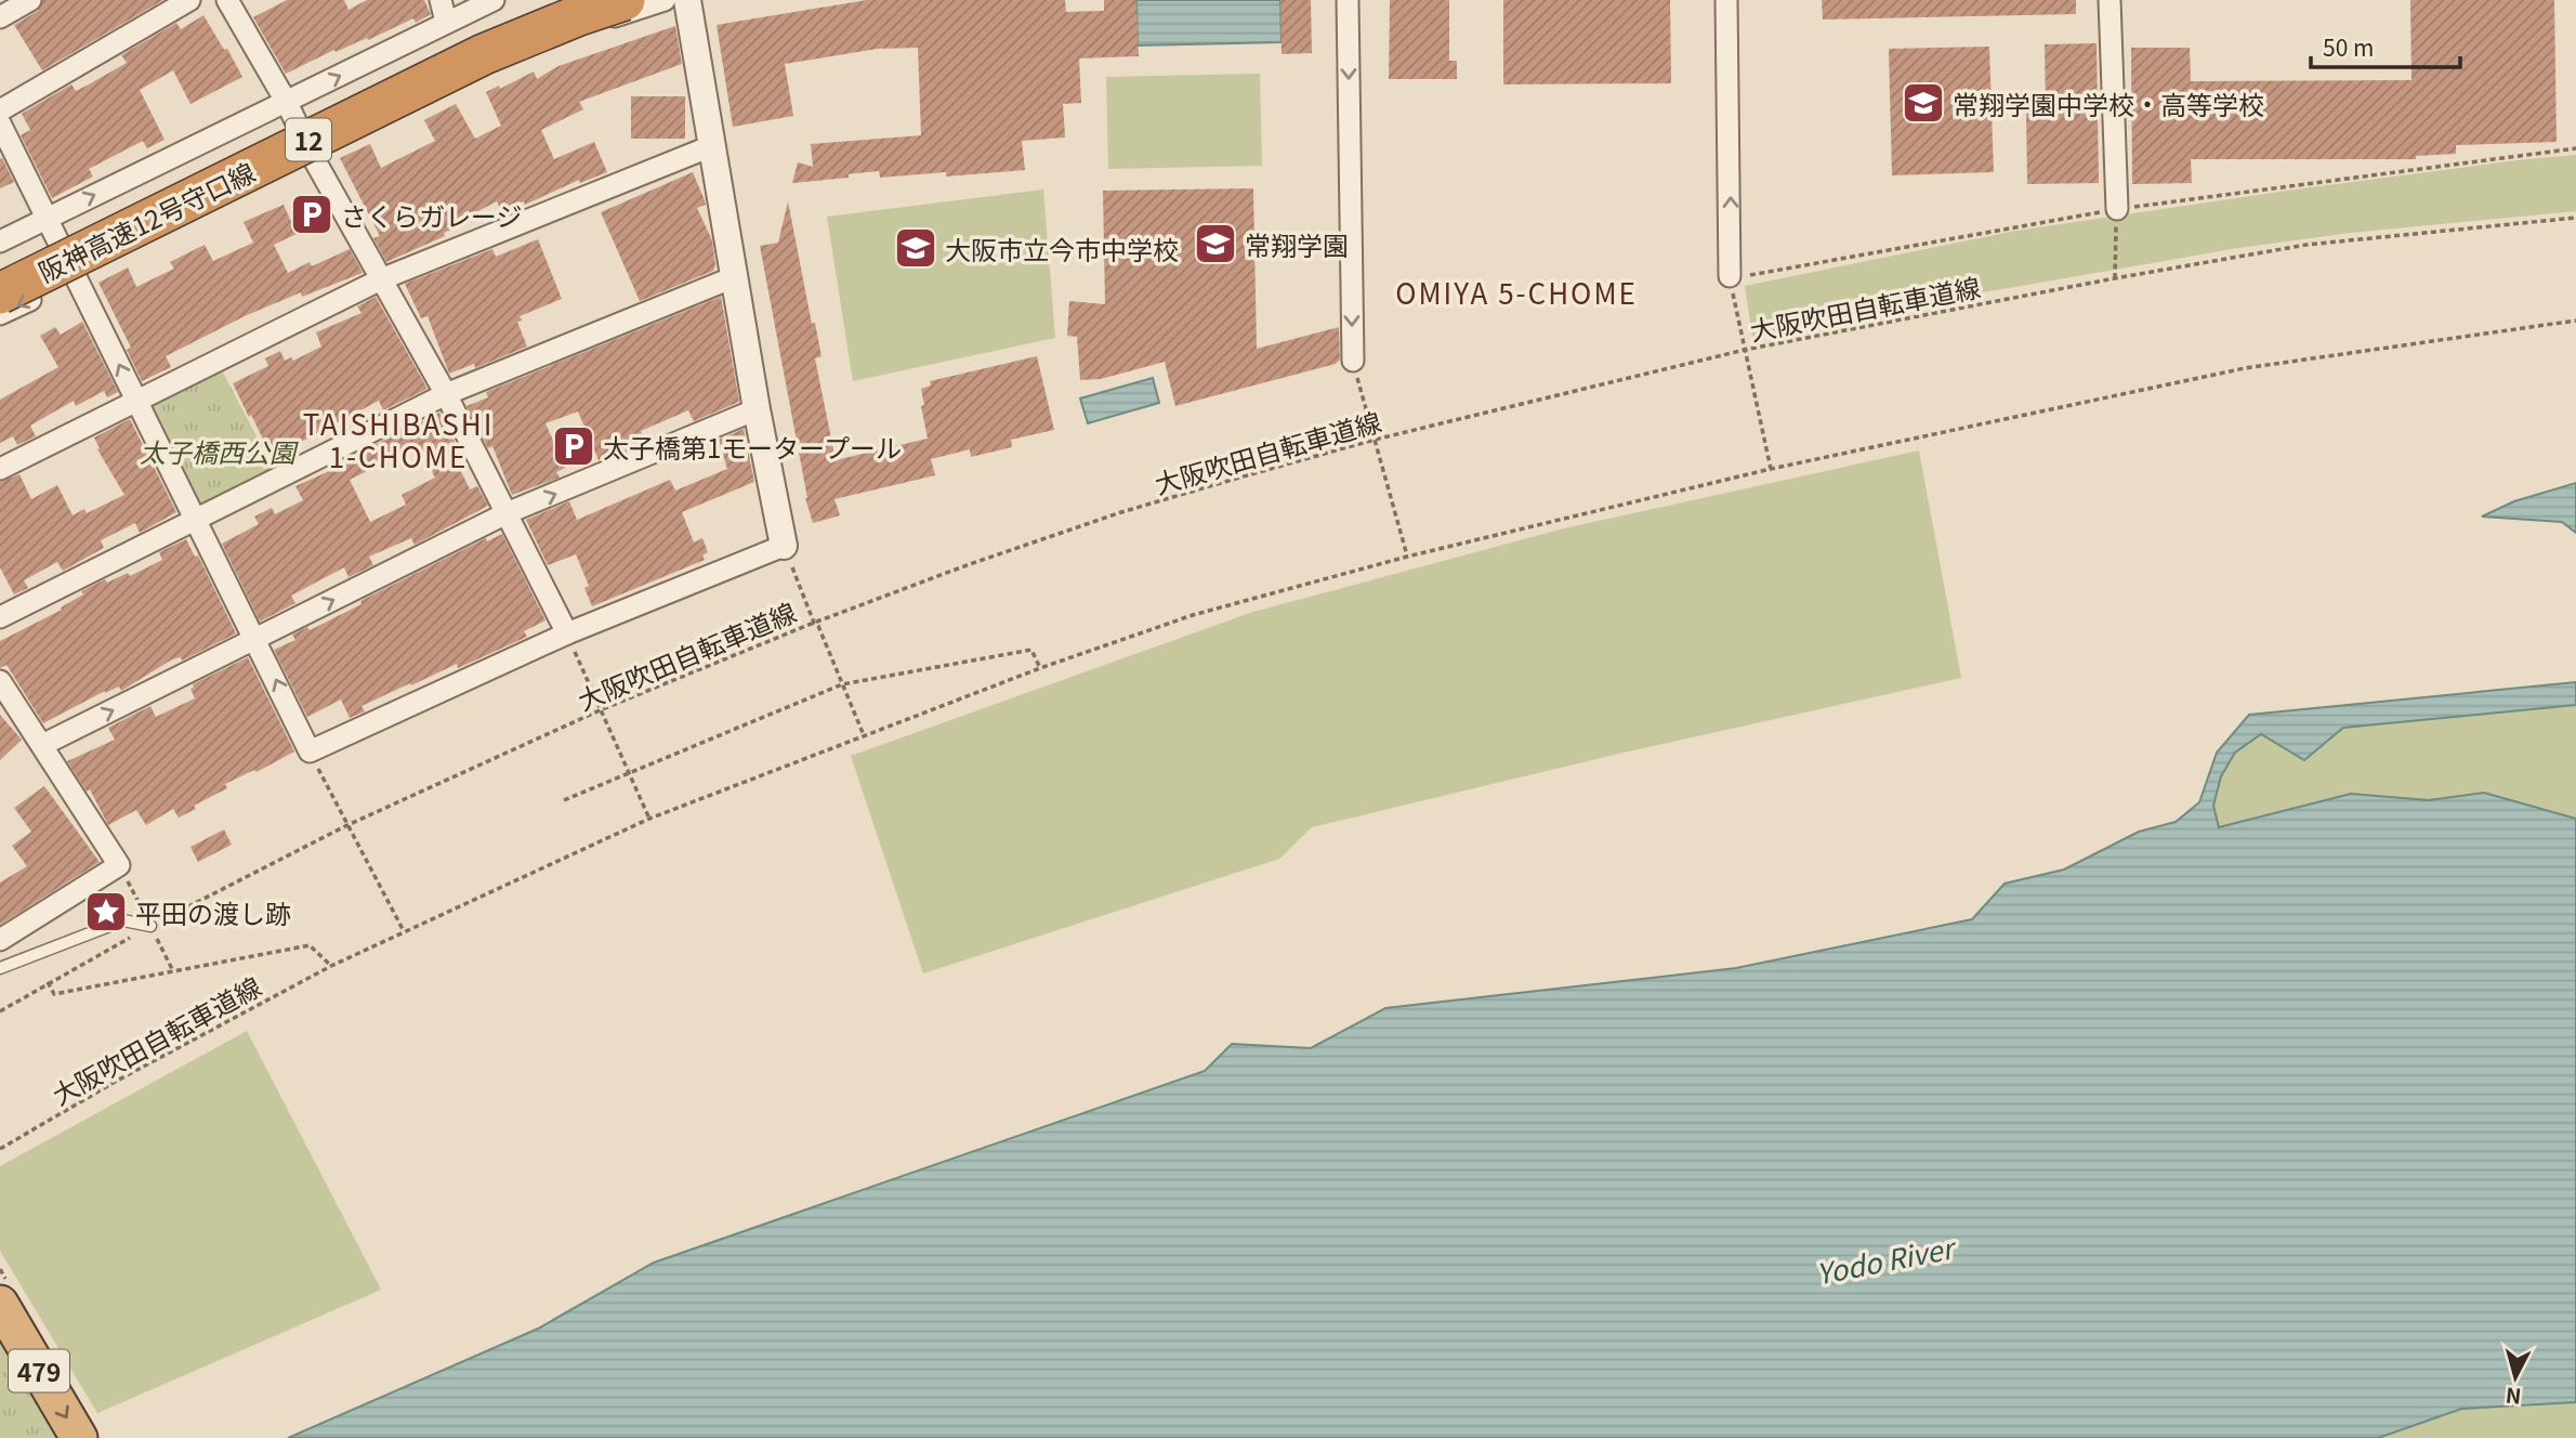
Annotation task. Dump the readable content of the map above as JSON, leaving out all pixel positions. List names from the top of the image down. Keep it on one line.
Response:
{"streets":{"highway":["12","阪神高速12号守口線","479"],"path":["大阪吹田自転車道線"]},"districts":["OMIYA 5-CHOME","TAISHIBASHI 1-CHOME"],"water":["Yodo River"],"parks":["太子橋西公園"],"places":{"school or university":["常翔学園中学校・高等学校","常翔学園","大阪市立今市中学校"],"parking":["さくらガレージ","太子橋第1モータープール"],"place":["平田の渡し跡"]},"scale_bar":"50 m","north":"bottom"}
